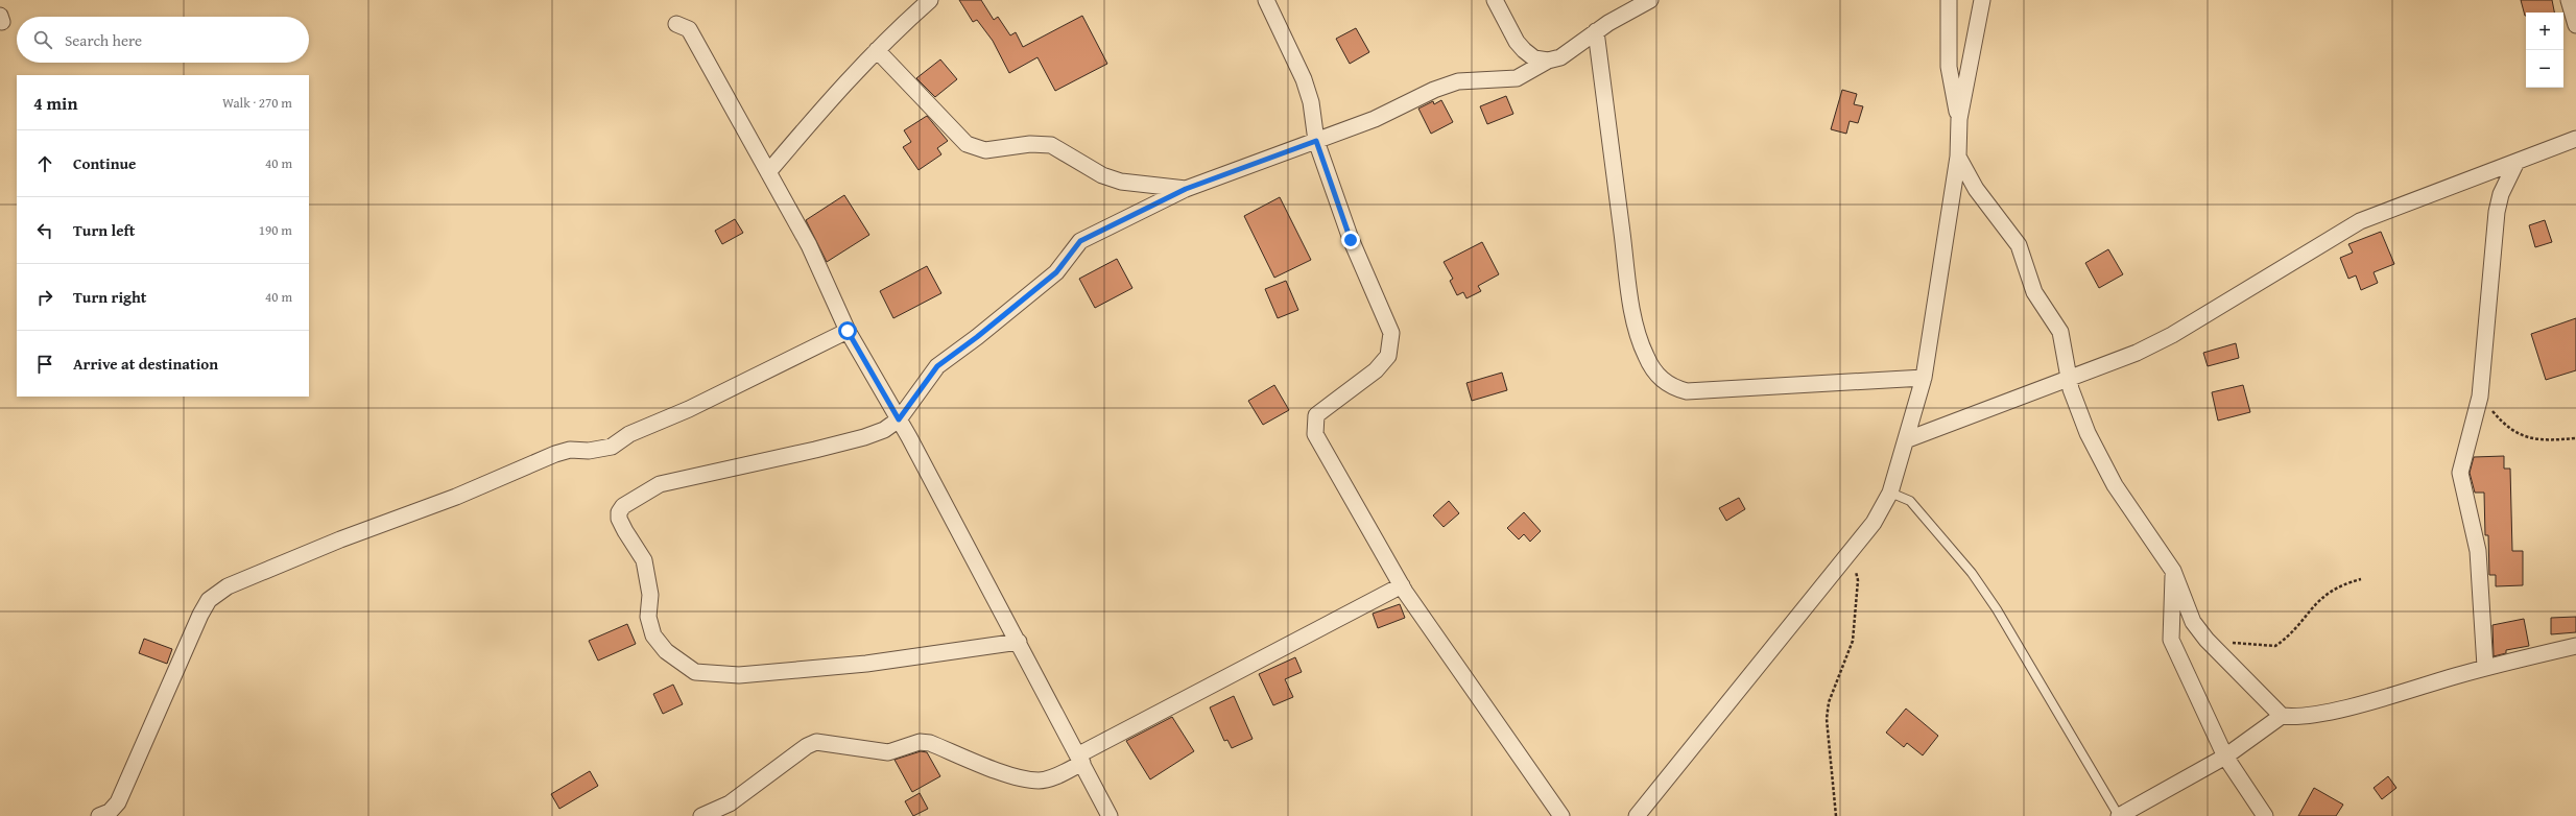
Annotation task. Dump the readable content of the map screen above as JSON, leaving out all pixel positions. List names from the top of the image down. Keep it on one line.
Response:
{"page":{"map_buttons":["+","−"],"search":"Search here","heading":["4 min","Walk · 270 m"],"list":[["Continue","40 m"],["Turn left","190 m"],["Turn right","40 m"],"Arrive at destination"]}}
